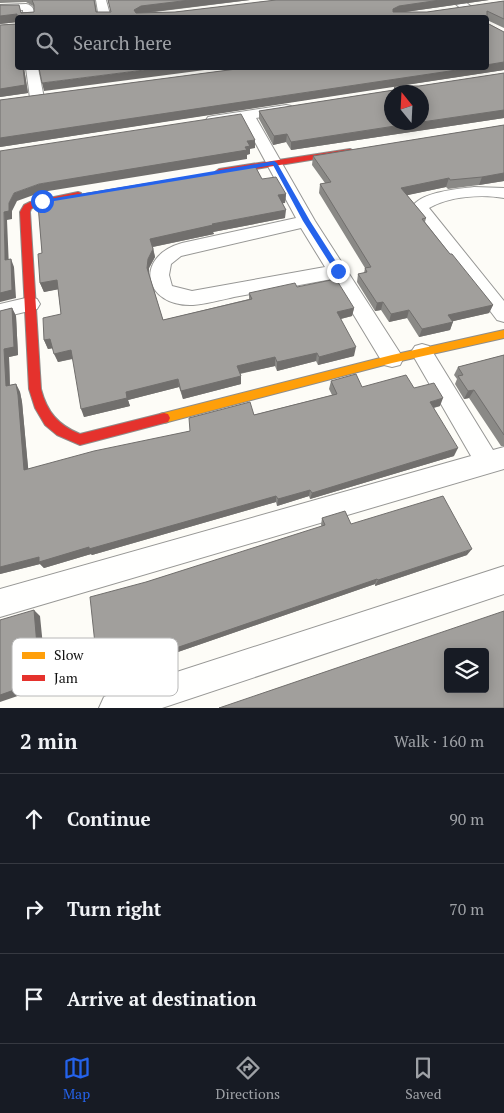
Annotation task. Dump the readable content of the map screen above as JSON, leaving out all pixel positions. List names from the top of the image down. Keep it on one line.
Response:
{"legend":["Slow","Jam"],"north":"top","page":{"search":"Search here","heading":["2 min","Walk · 160 m"],"list":[["Continue","90 m"],["Turn right","70 m"],"Arrive at destination"],"nav":["Map","Directions","Saved"]}}
